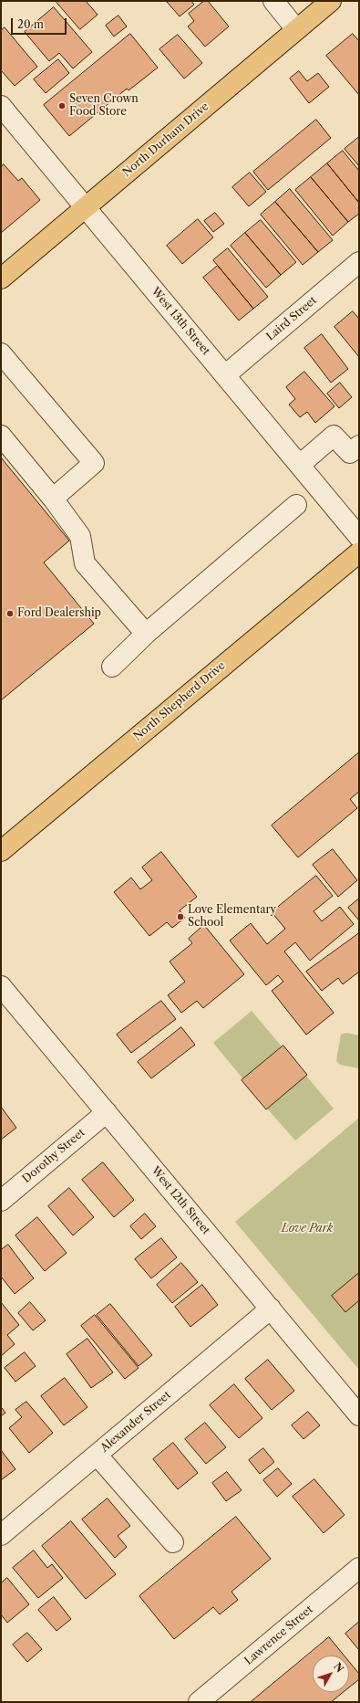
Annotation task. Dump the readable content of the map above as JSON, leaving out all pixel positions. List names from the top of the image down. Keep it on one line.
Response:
{"streets":{"main road":["North Durham Drive","North Shepherd Drive"],"street":["Laird Street","West 13th Street","Dorothy Street","West 12th Street","Alexander Street","Lawrence Street"]},"crossings":[["North Durham Drive","West 13th Street"],["Laird Street","West 13th Street"],["Dorothy Street","West 12th Street"],["West 12th Street","Alexander Street"]],"parks":["Love Park"],"places":["Seven Crown Food Store","Ford Dealership","Love Elementary School"],"scale_bar":"20 m","north":"top right"}
